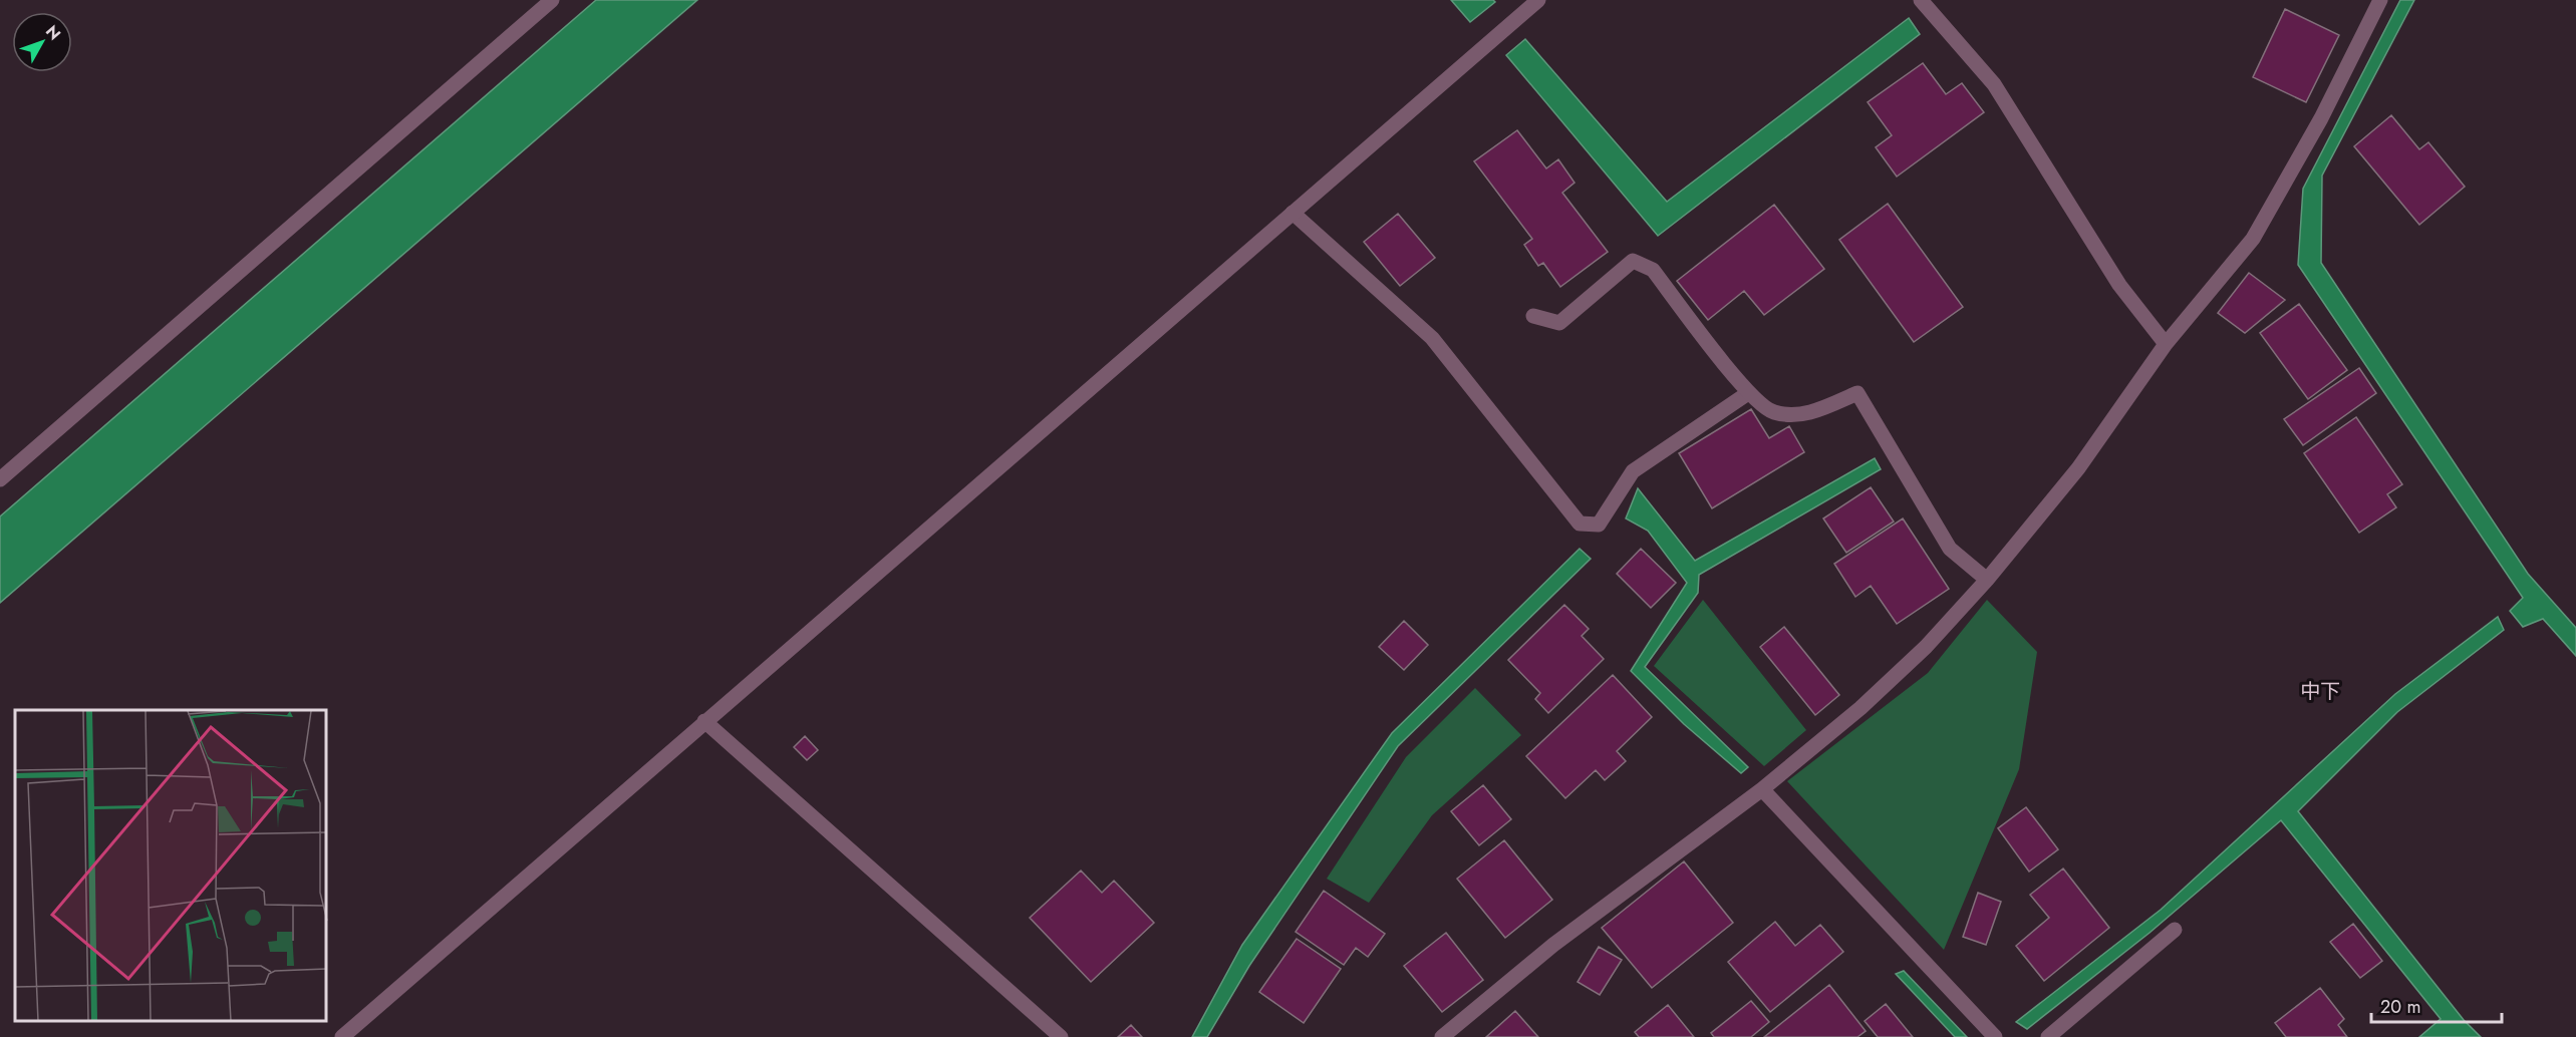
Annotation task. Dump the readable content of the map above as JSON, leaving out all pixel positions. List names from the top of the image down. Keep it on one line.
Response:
{"districts":["中下"],"scale_bar":"20 m","north":"top right"}
